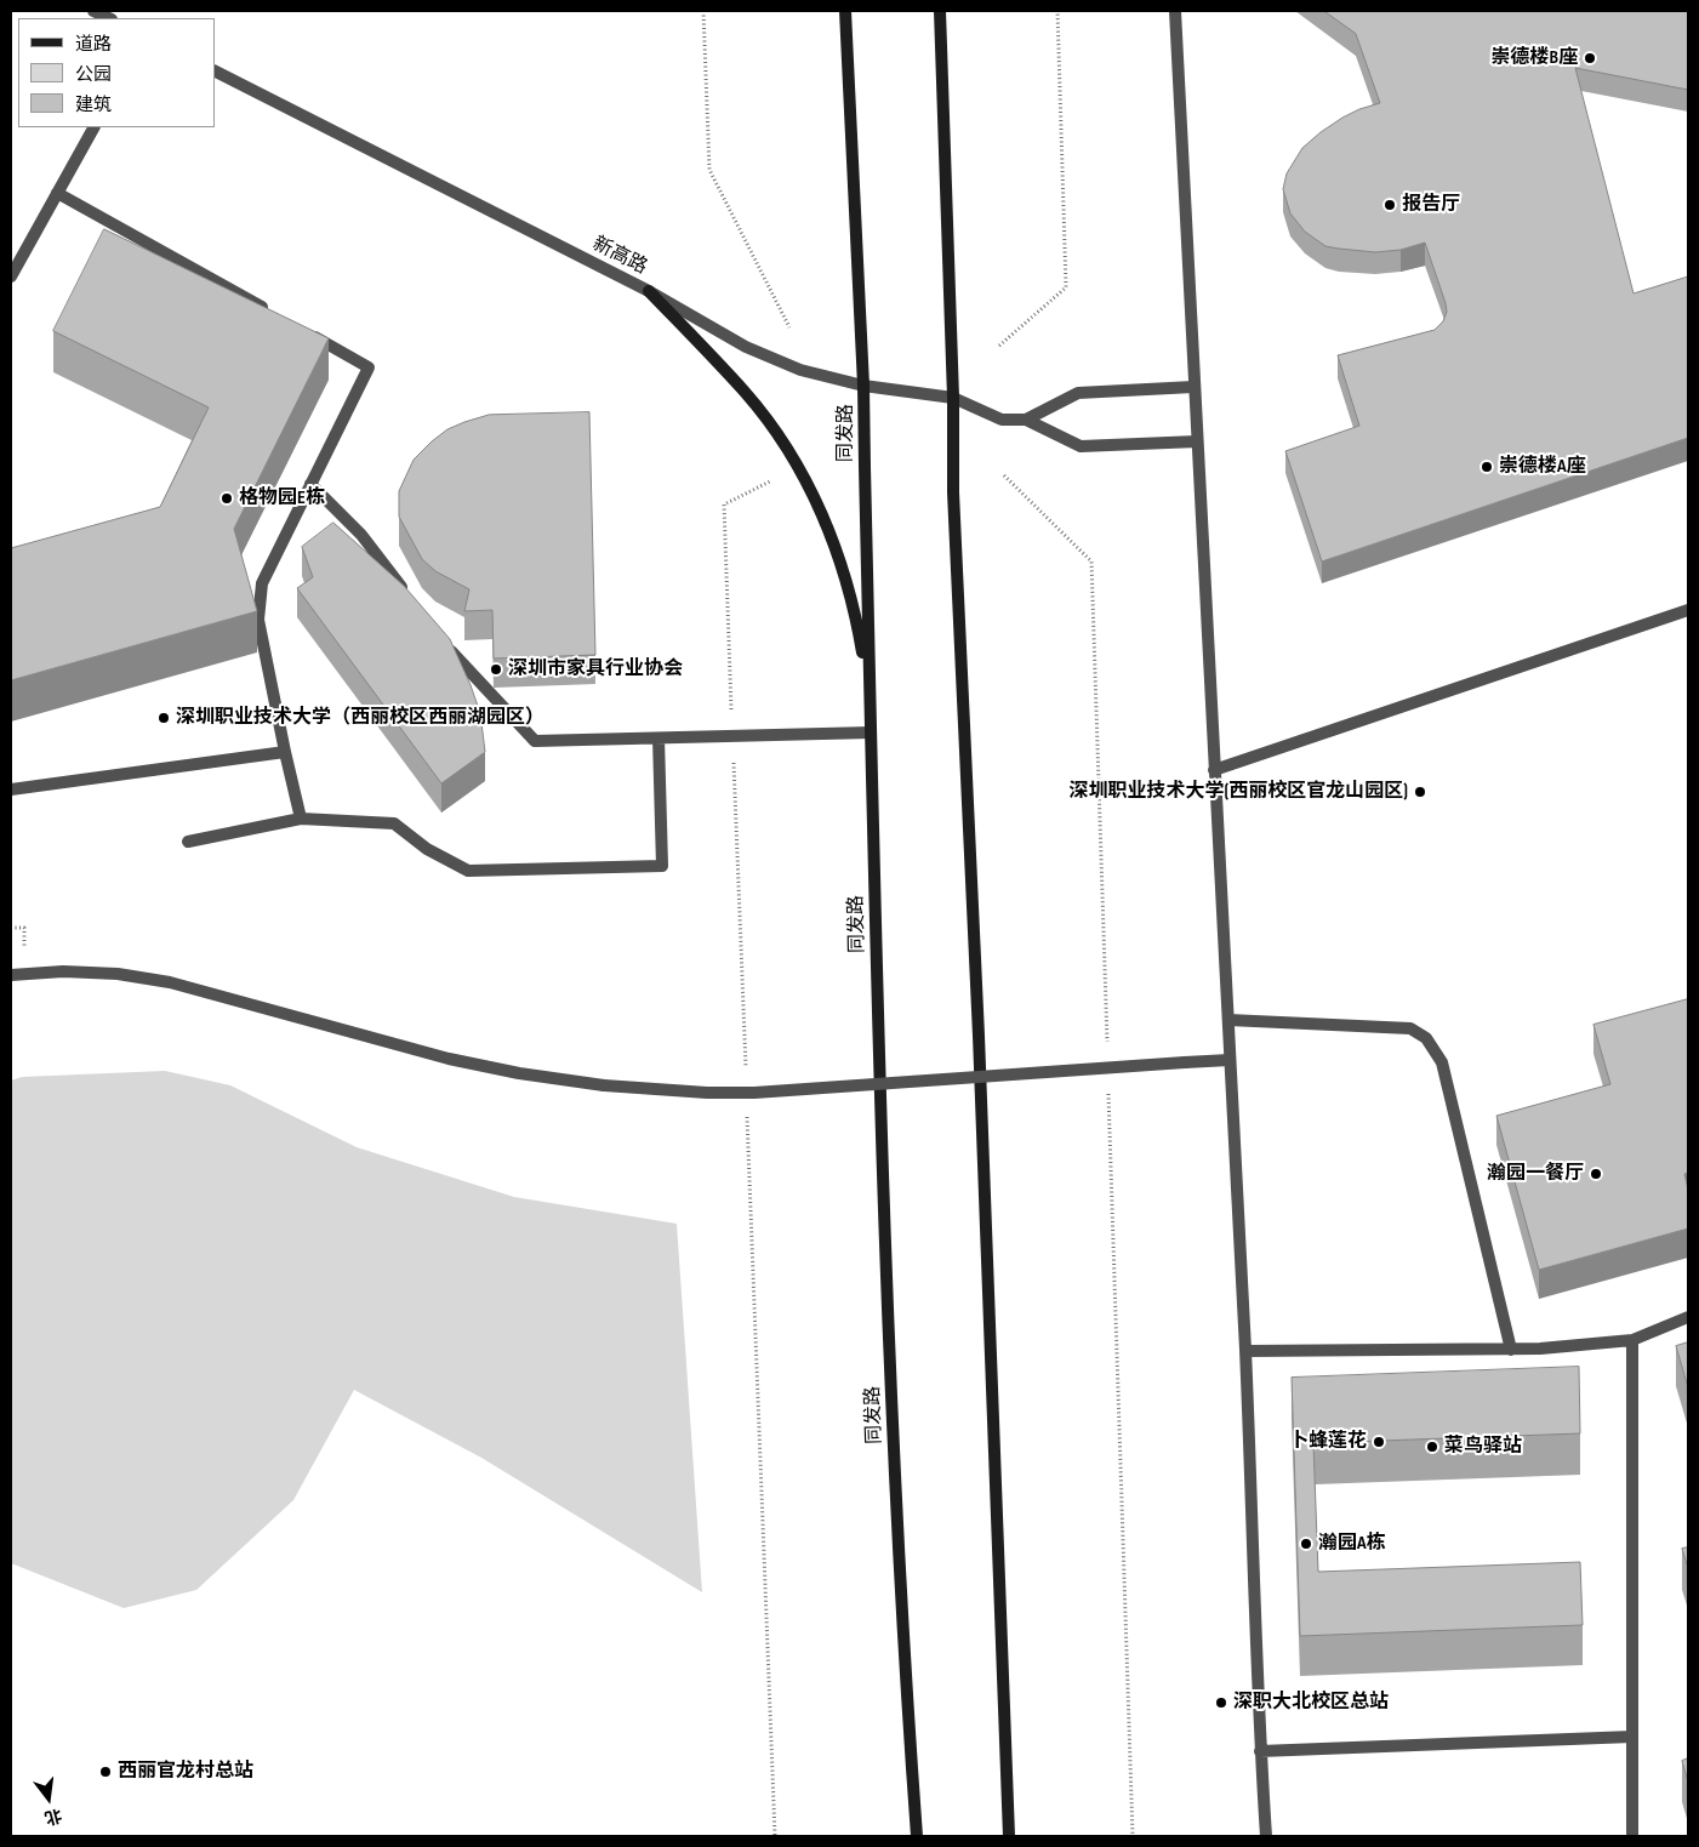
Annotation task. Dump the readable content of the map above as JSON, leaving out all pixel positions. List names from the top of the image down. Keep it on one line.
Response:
{"streets":{"main road":["同发路"],"street":["新高路"]},"crossings":[["新高路","同发路"]],"places":["崇德楼B座","报告厅","崇德楼A座","格物园E栋","深圳市家具行业协会","深圳职业技术大学（西丽校区西丽湖园区）","深圳职业技术大学(西丽校区官龙山园区)","瀚园一餐厅","卜蜂莲花","菜鸟驿站","瀚园A栋","深职大北校区总站","西丽官龙村总站"],"legend":["道路","公园","建筑"],"north":"bottom"}
